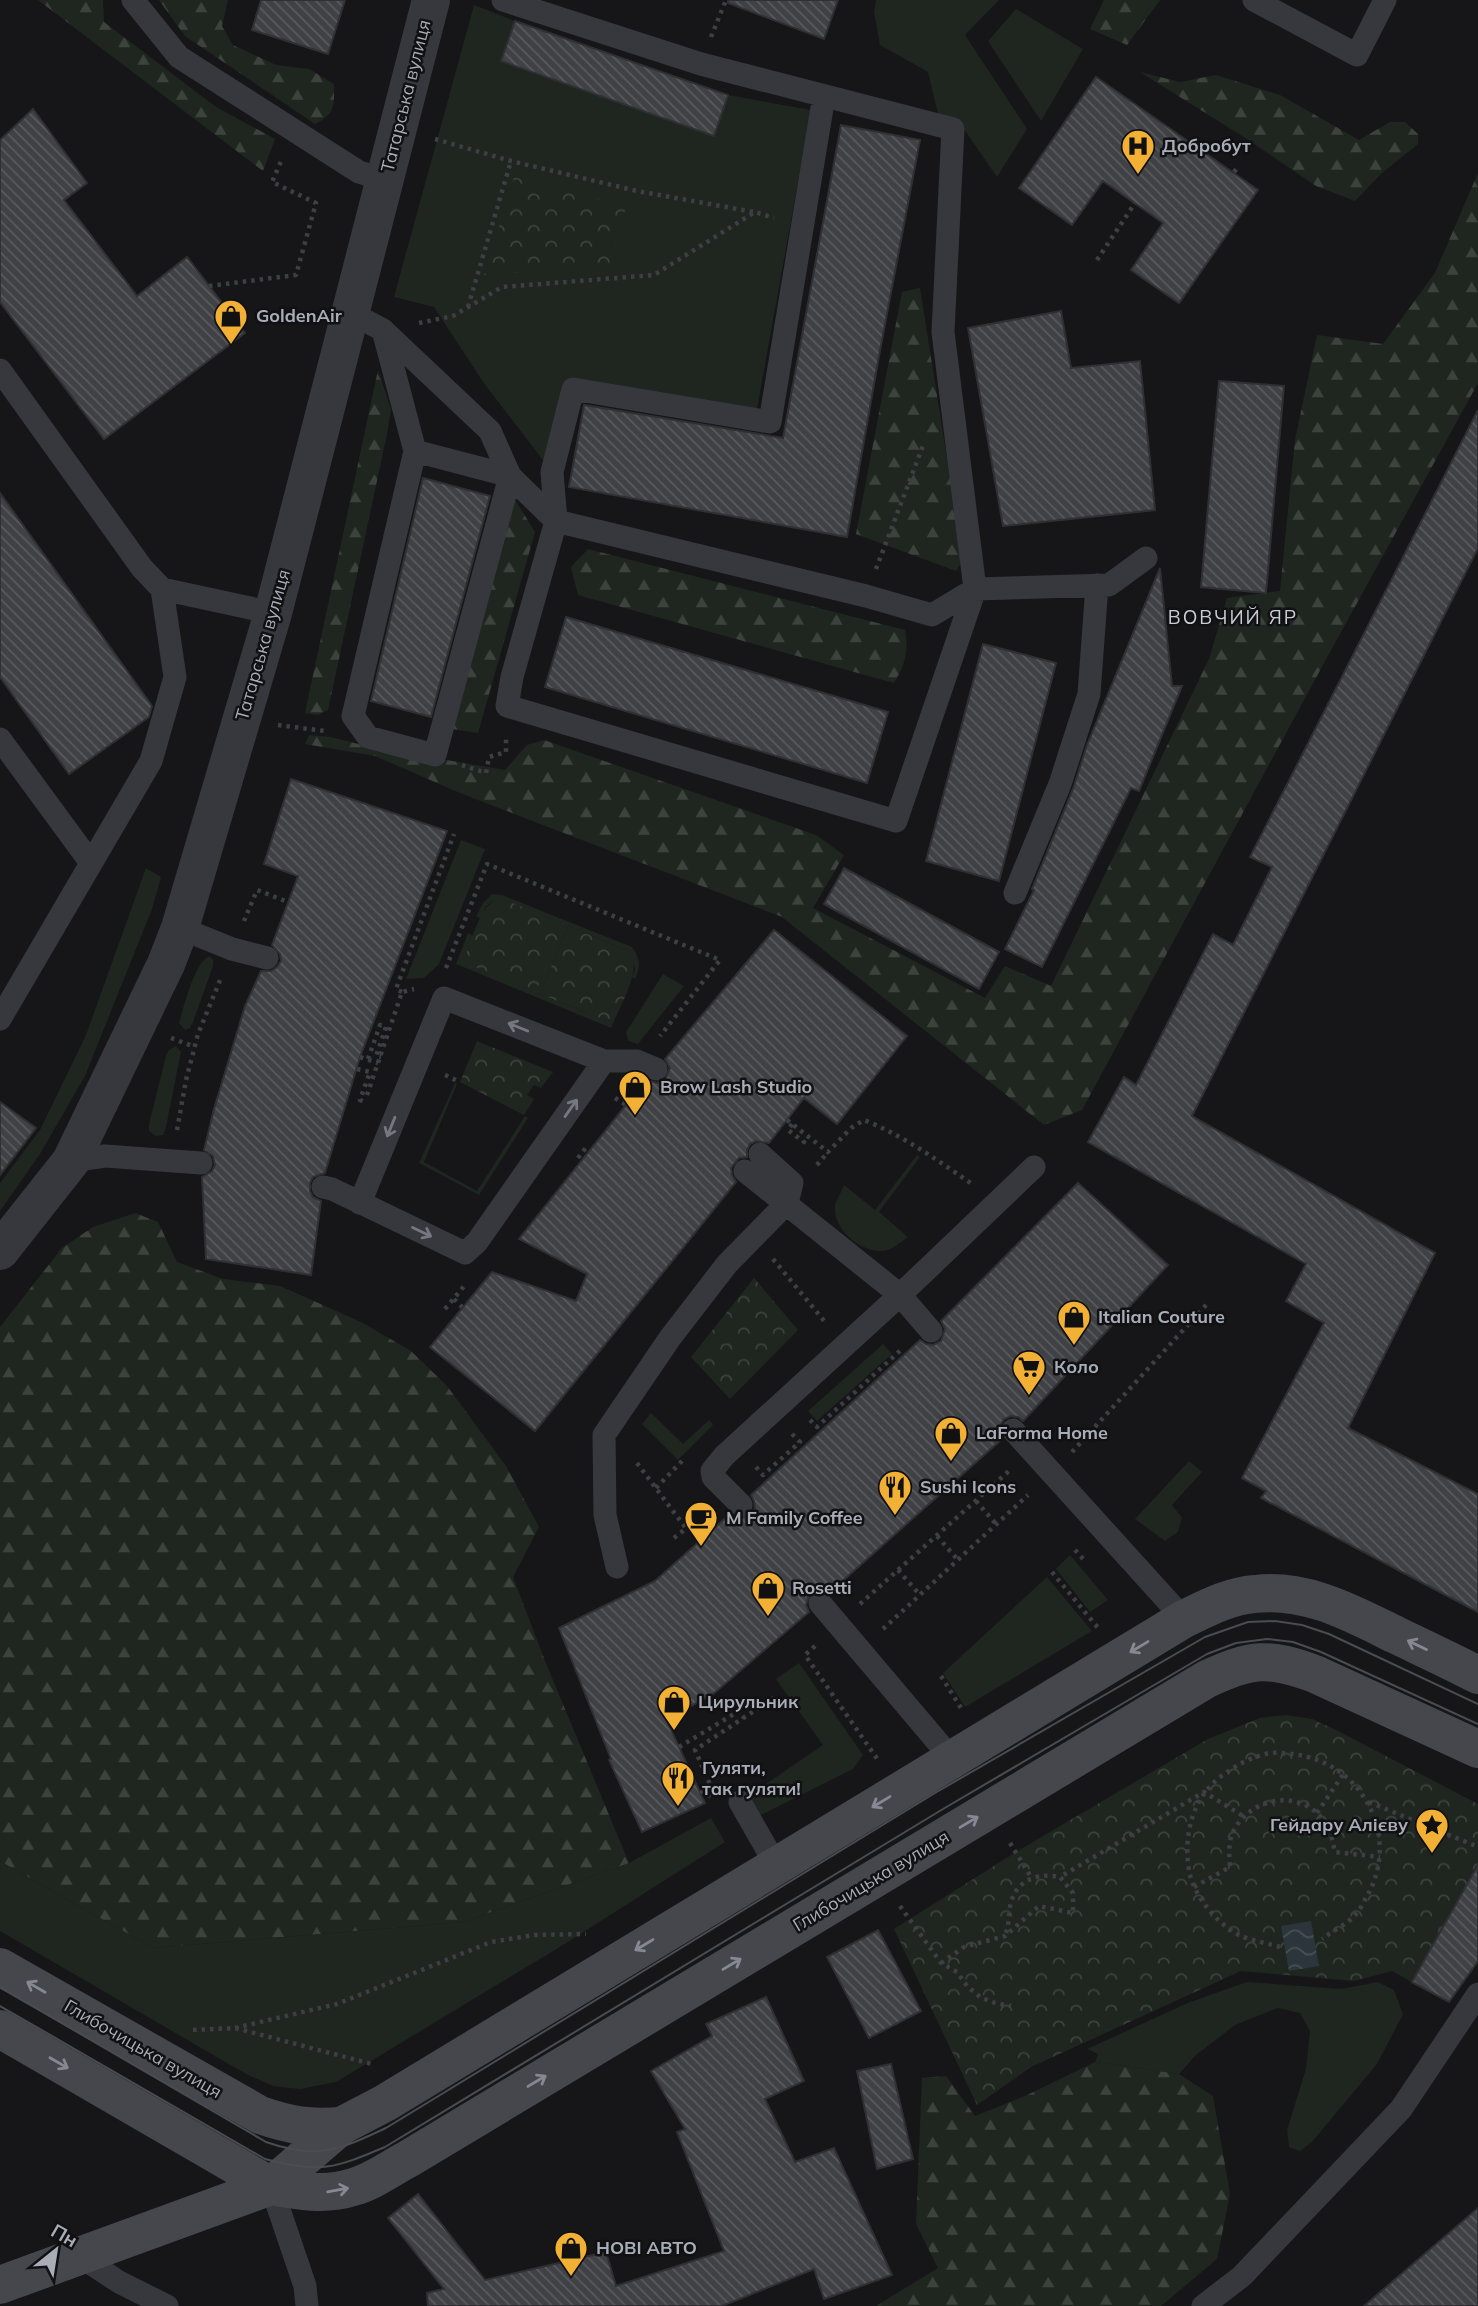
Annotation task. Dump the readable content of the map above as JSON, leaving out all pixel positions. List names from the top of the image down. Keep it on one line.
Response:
{"streets":{"main road":["Глибочицька вулиця"],"street":["Татарська вулиця"]},"districts":["ВОВЧИЙ ЯР"],"places":{"hospital":["Добробут"],"shop":["GoldenAir","Brow Lash Studio","Italian Couture","LaForma Home","Rosetti","Цирульник","HОBI ABTO"],"supermarket":["Коло"],"restaurant":["Sushi Icons","Гуляти, так гуляти!"],"cafe":["M Family Coffee"],"place":["Гейдару Алієву"]},"north":"top right"}
